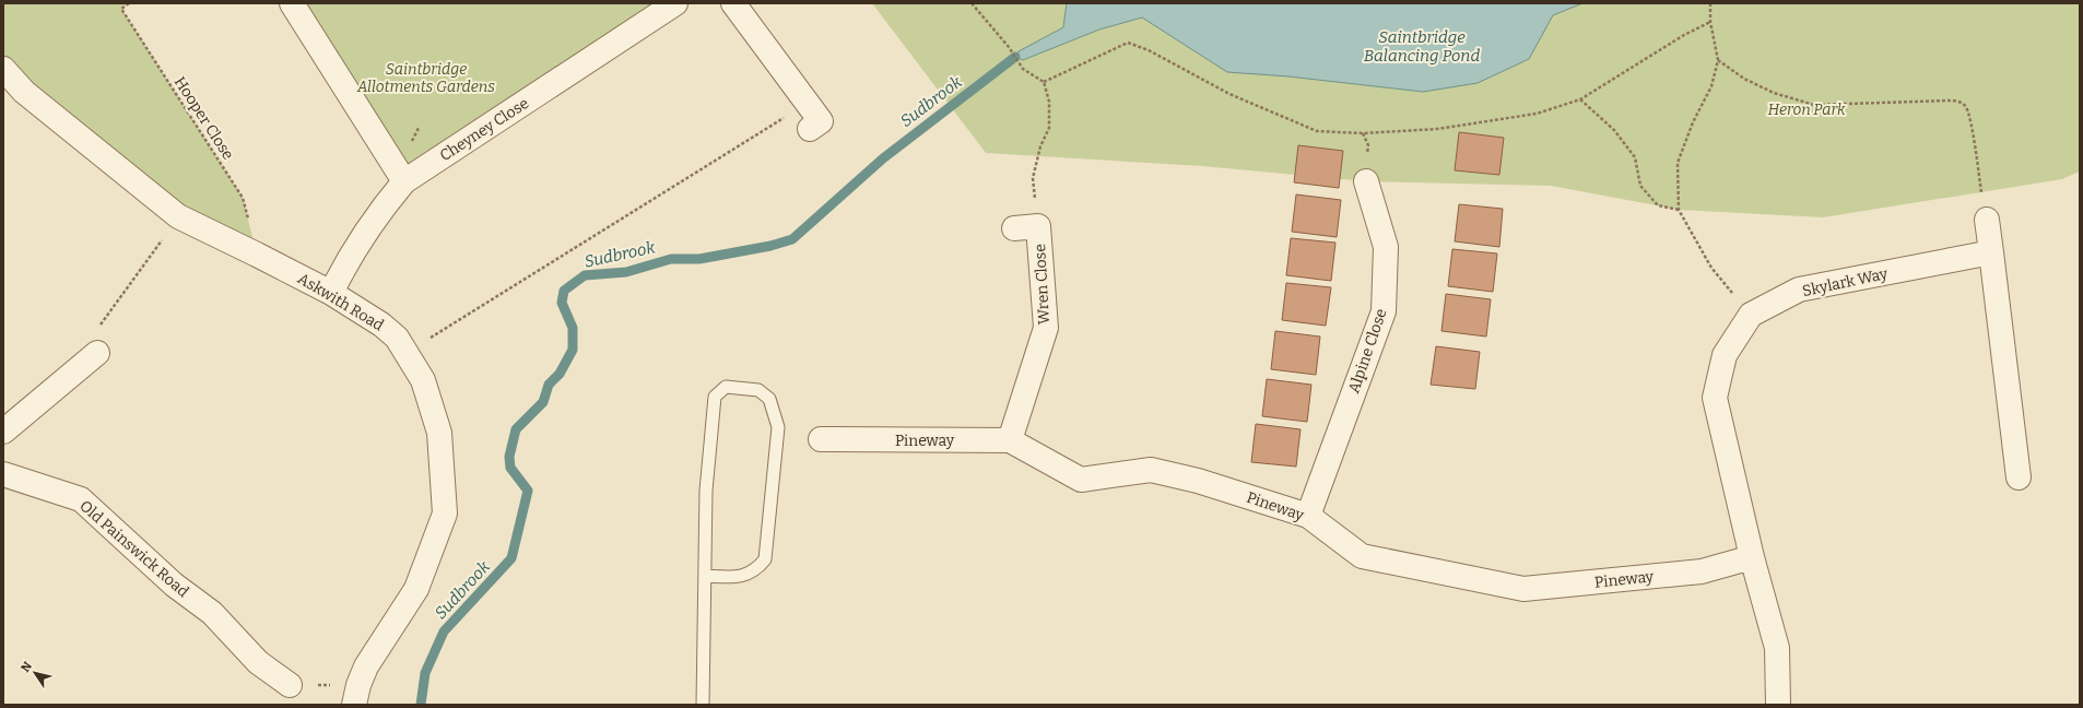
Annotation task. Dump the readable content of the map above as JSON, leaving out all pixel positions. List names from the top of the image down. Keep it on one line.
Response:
{"streets":{"street":["Cheyney Close","Skylark Way","Wren Close","Askwith Road","Alpine Close","Pineway","Old Painswick Road"],"path":["Hooper Close"]},"crossings":[["Hooper Close","Askwith Road"],["Cheyney Close","Askwith Road"],["Skylark Way","Pineway"],["Wren Close","Pineway"],["Alpine Close","Pineway"]],"water":["Saintbridge Balancing Pond","Sudbrook"],"parks":["Saintbridge Allotments Gardens","Heron Park"],"north":"top left"}
